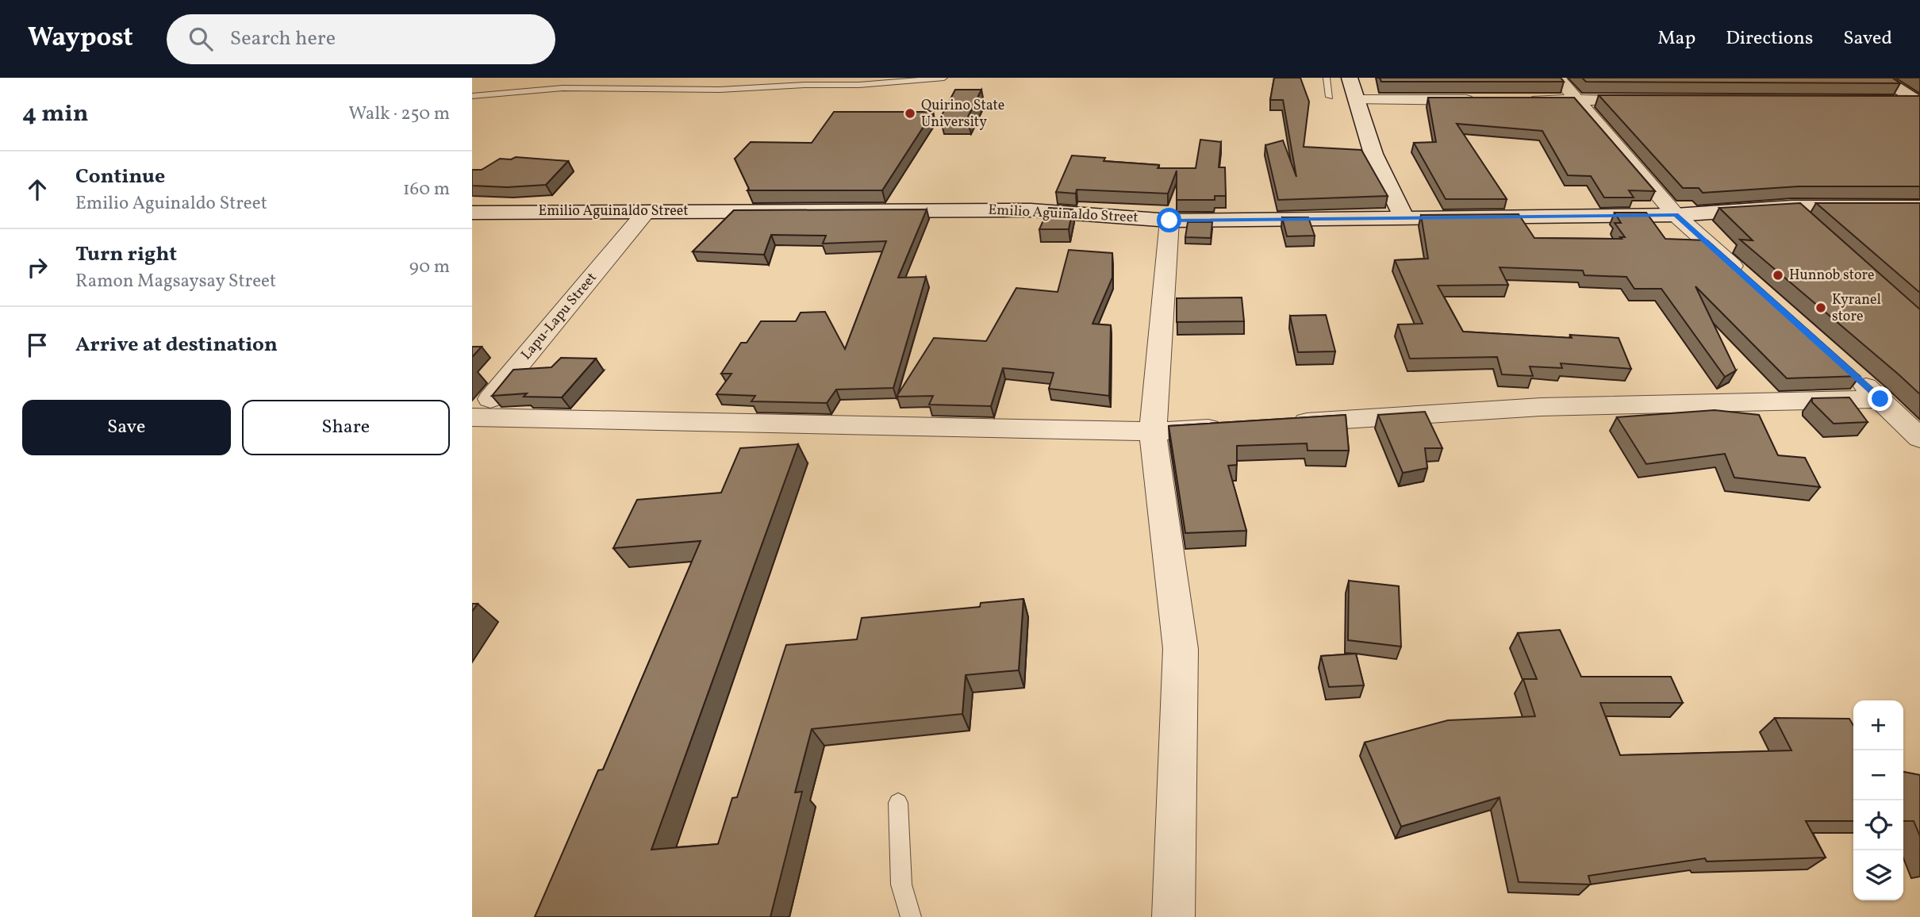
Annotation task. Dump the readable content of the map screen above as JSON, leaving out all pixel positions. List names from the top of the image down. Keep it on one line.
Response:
{"streets":{"street":["Emilio Aguinaldo Street","Lapu-Lapu Street"]},"crossings":[["Emilio Aguinaldo Street","Lapu-Lapu Street"]],"places":["Quirino State University","Hunnob store","Kyranel store"],"page":{"header":"Waypost","search":"Search here","nav":["Map","Directions","Saved"],"heading":["4 min","Walk · 250 m"],"list":[["Continue","Emilio Aguinaldo Street","160 m"],["Turn right","Ramon Magsaysay Street","90 m"],"Arrive at destination"],"buttons":["Save","Share"],"map_buttons":["+","−"]}}
